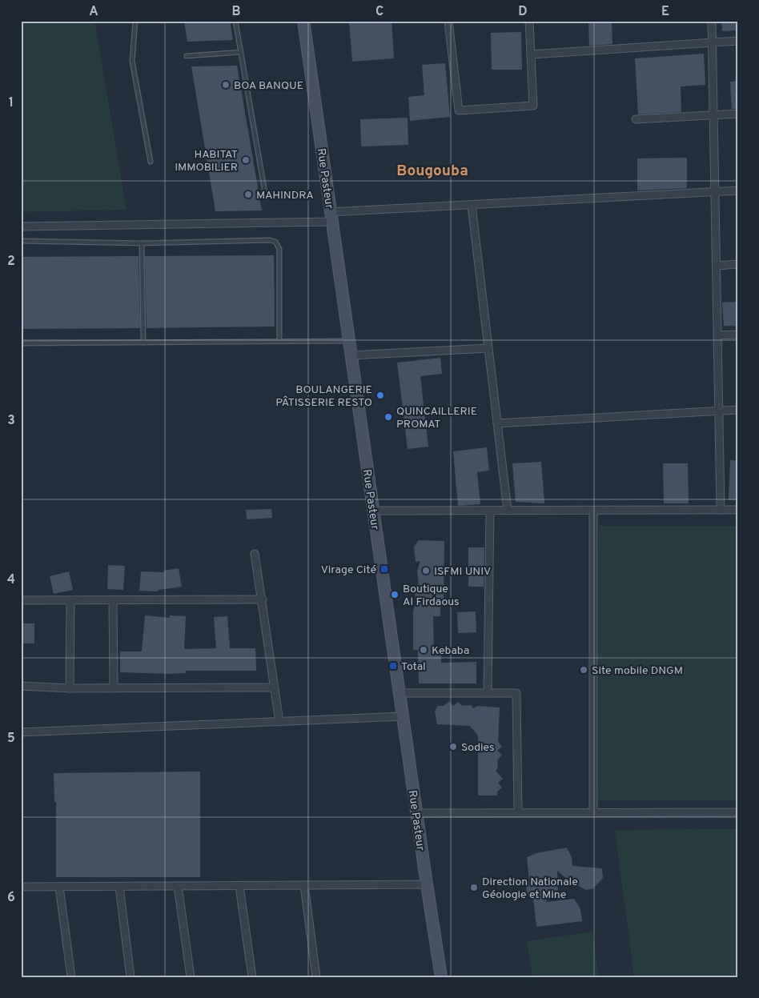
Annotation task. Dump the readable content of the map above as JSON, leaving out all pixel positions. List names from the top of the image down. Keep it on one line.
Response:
{"streets":{"main road":["Rue Pasteur"]},"districts":["Bougouba"],"places":{"other":["BOA BANQUE","HABITAT IMMOBILIER","MAHINDRA","BOULANGERIE PÂTISSERIE RESTO","QUINCAILLERIE PROMAT","ISFMI UNIV","Boutique Al Firdaous","Kebaba","Site mobile DNGM","Sodies","Direction Nationale Géologie et Mine"],"transit":["Virage Cité","Total"]},"grid":{"columns":["A","B","C","D","E"],"rows":["1","2","3","4","5","6"]}}
